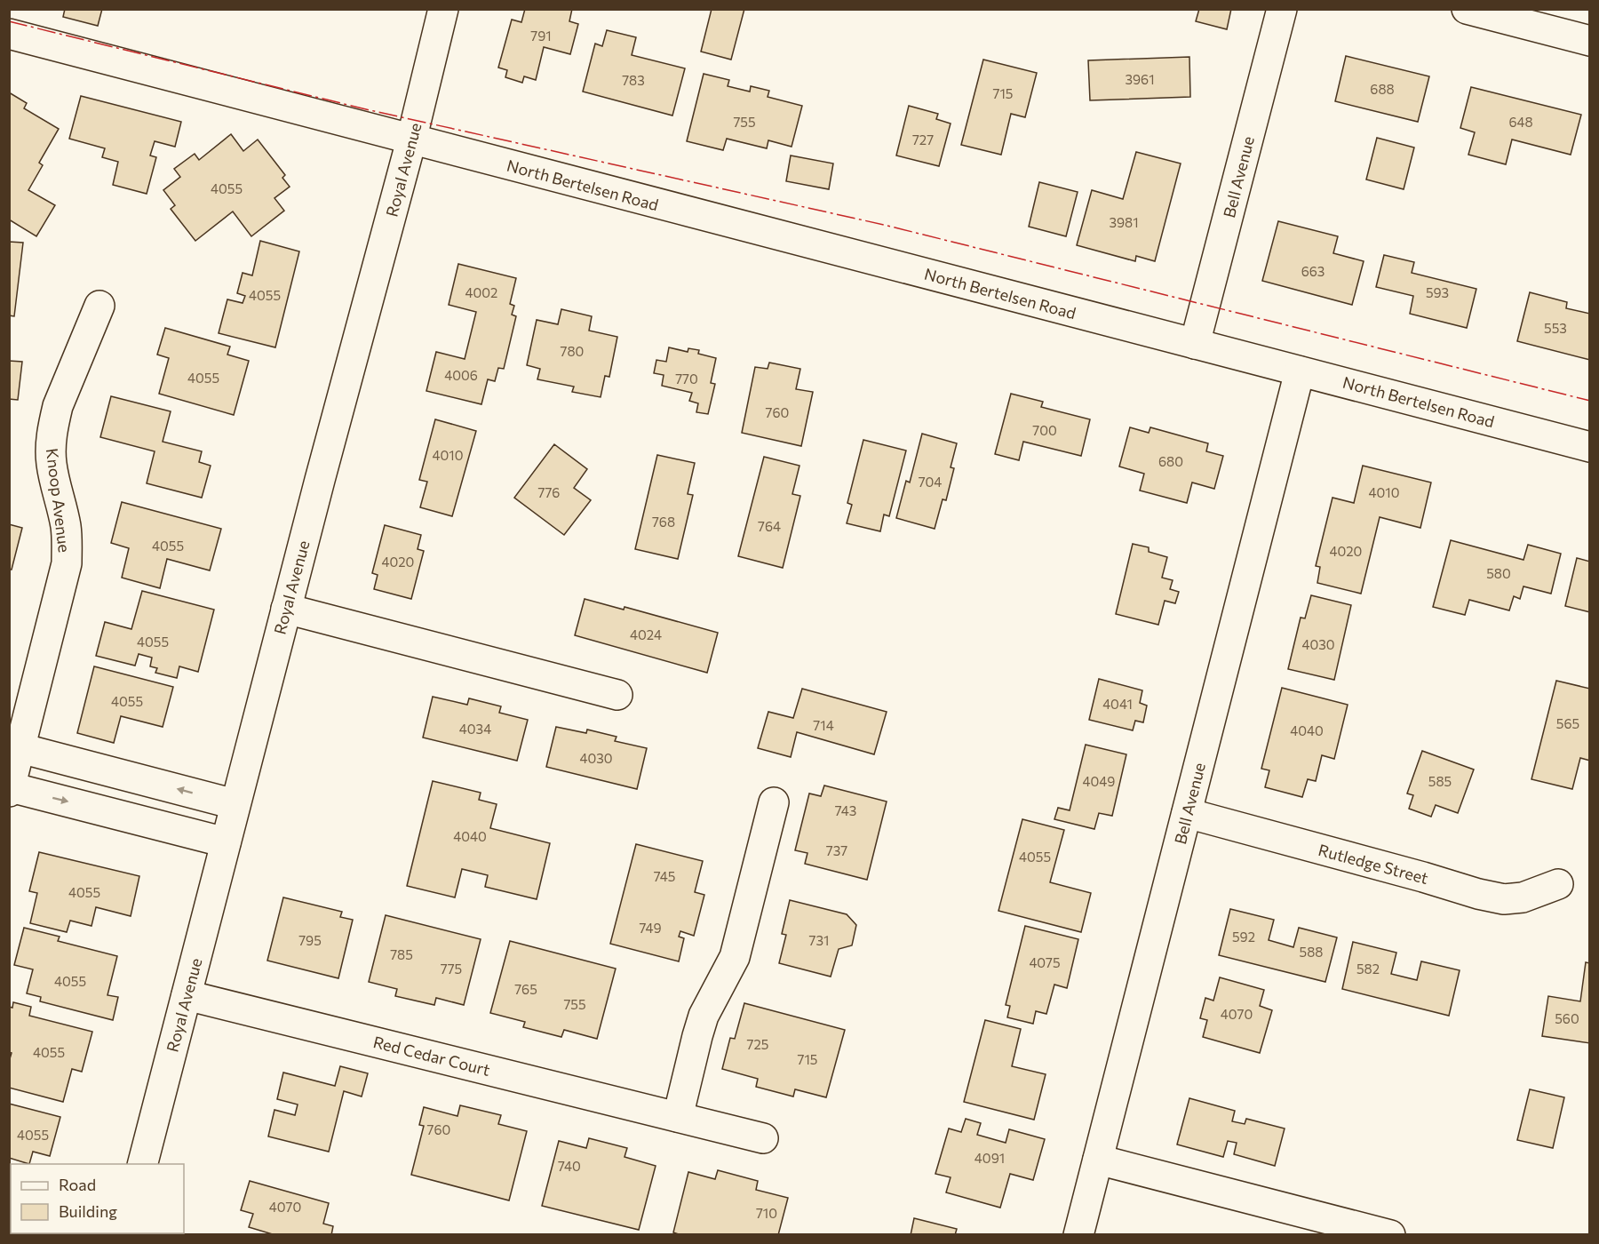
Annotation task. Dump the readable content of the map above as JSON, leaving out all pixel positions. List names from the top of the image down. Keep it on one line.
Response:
{"streets":{"street":["Royal Avenue","Bell Avenue","North Bertelsen Road","Knoop Avenue","Rutledge Street","Red Cedar Court"]},"crossings":[["Royal Avenue","North Bertelsen Road"],["Royal Avenue","Red Cedar Court"],["Bell Avenue","North Bertelsen Road"],["Bell Avenue","Rutledge Street"]],"house_numbers":["791","3961","783","688","715","755","648","727","4055","3981","663","4002","593","4055","553","780","4006","4055","770","760","700","4010","680","704","776","4010","768","764","4055","4020","4020","580","4024","4055","4030","4055","4041","565","714","4034","4040","4030","4049","585","743","4040","737","4055","745","4055","749","592","795","731","588","785","4075","775","582","4055","765","755","4070","560","725","4055","715","760","4055","4091","740","4070","710"],"legend":["Road","Building"]}
